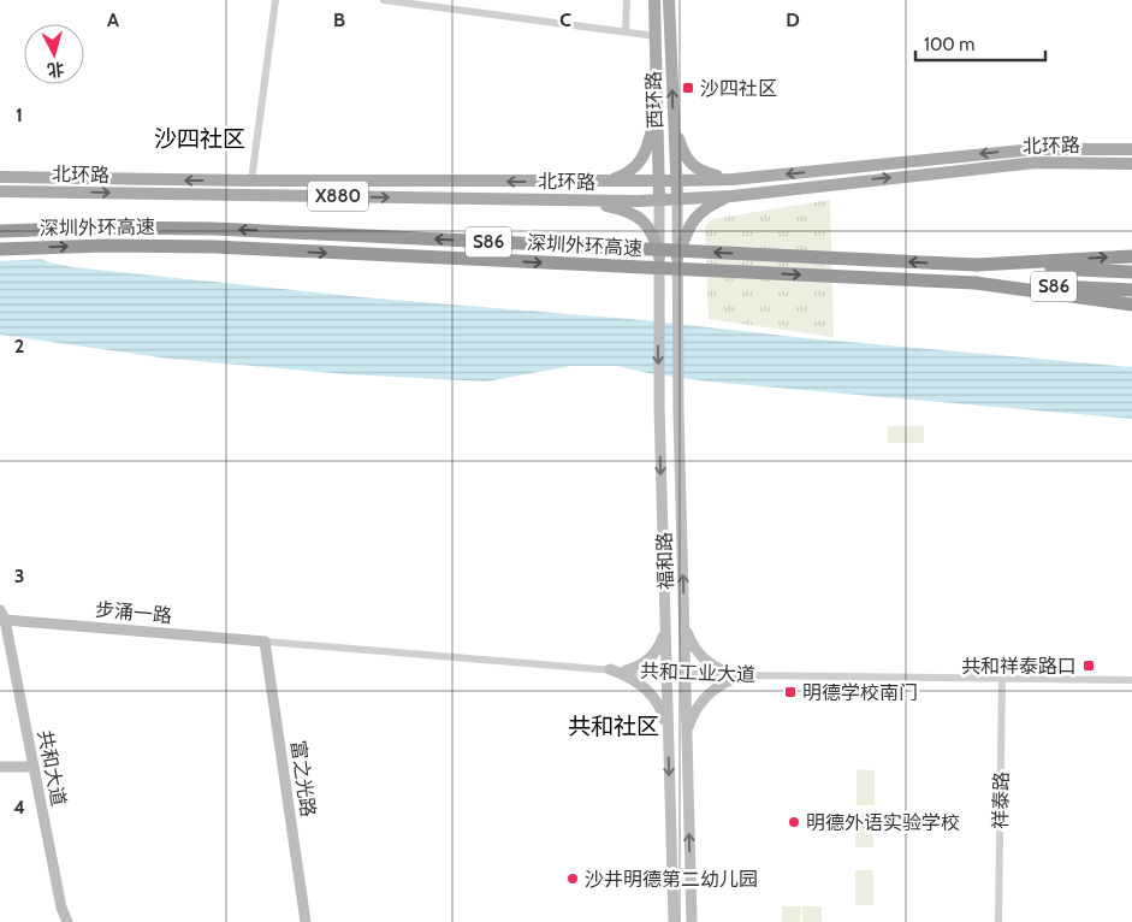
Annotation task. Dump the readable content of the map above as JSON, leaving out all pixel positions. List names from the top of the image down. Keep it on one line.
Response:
{"streets":{"highway":["深圳外环高速","S86"],"main road":["西环路","北环路","X880","福和路","步涌一路","共和大道","富之光路"],"street":["共和工业大道","祥泰路"]},"crossings":[["西环路","北环路"],["西环路","福和路"],["北环路","福和路"],["福和路","共和工业大道"],["步涌一路","共和工业大道"],["步涌一路","共和大道"],["步涌一路","富之光路"],["共和工业大道","富之光路"],["共和工业大道","祥泰路"]],"districts":["沙四社区","共和社区"],"places":{"transit":["沙四社区","共和祥泰路口","明德学校南门"],"other":["明德外语实验学校","沙井明德第二幼儿园"]},"scale_bar":"100 m","north":"bottom","grid":{"columns":["A","B","C","D"],"rows":["1","2","3","4"]}}
